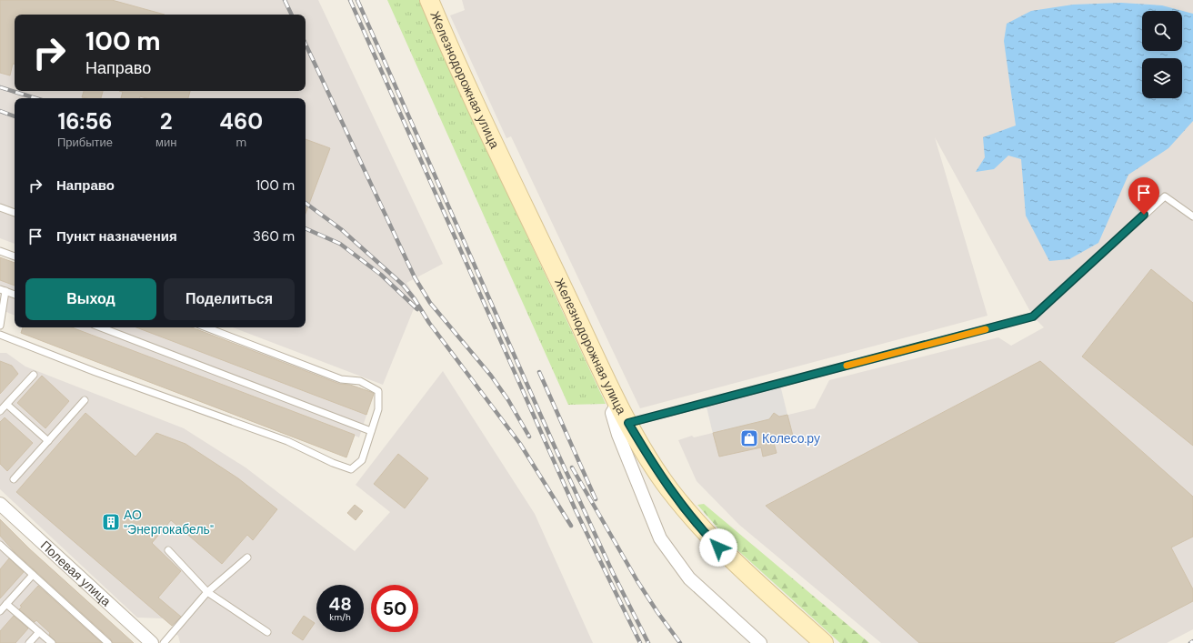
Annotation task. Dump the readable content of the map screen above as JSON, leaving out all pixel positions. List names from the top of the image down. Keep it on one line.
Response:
{"streets":{"main road":["Железнодорожная улица"],"street":["Полевая улица"]},"places":{"shop":["Колесо.ру"],"building":["АО \"Энергокабель\""]},"page":{"turn":["100 m","Направо"],"eta":["16:56","Прибытие","2","мин","460","m"],"list":[{"name":"Направо","value":"100 m"},{"name":"Пункт назначения","value":"360 m"}],"buttons":["Выход","Поделиться"],"speed":"48 km/h","limit":"50"}}
